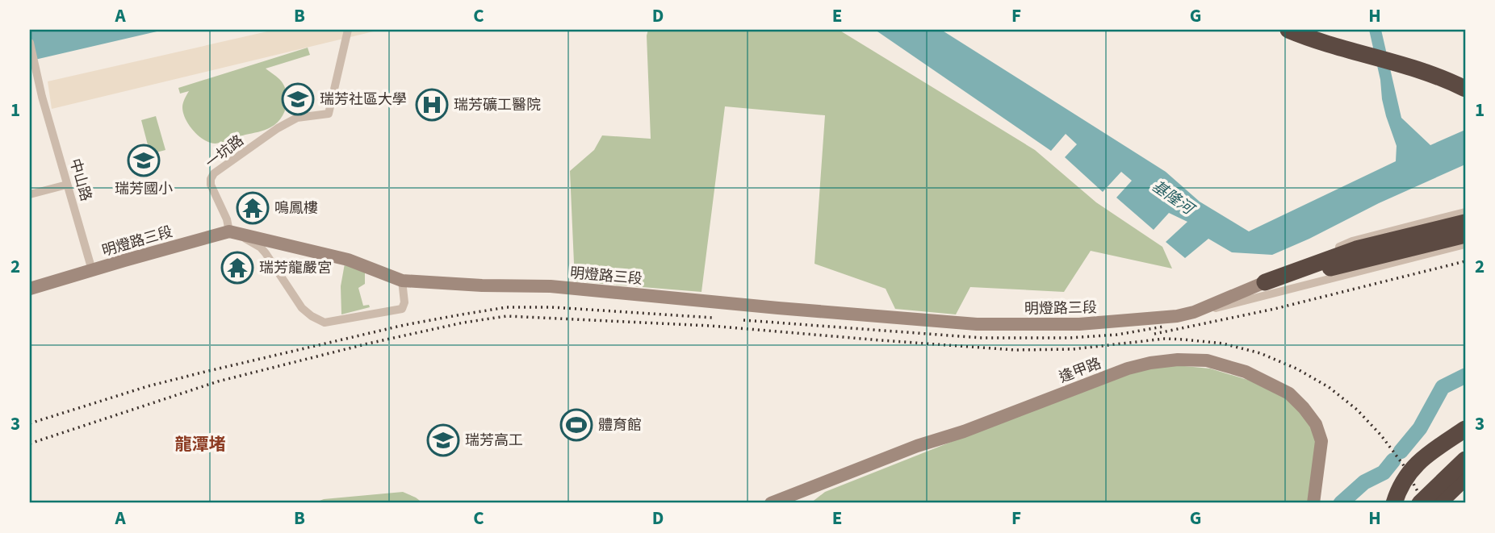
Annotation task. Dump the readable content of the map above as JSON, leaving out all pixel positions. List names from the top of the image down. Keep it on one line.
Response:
{"streets":{"street":["一坑路","中山路","明燈路三段","逢甲路"]},"crossings":[["一坑路","明燈路三段"],["中山路","明燈路三段"]],"districts":["龍潭堵"],"water":["基隆河"],"places":{"school or university":["瑞芳社區大學","瑞芳國小","瑞芳高工"],"hospital":["瑞芳礦工醫院"],"temple":["鳴鳳樓","瑞芳龍嚴宮"],"sports":["體育館"]},"grid":{"columns":["A","B","C","D","E","F","G","H"],"rows":["1","2","3"]}}
